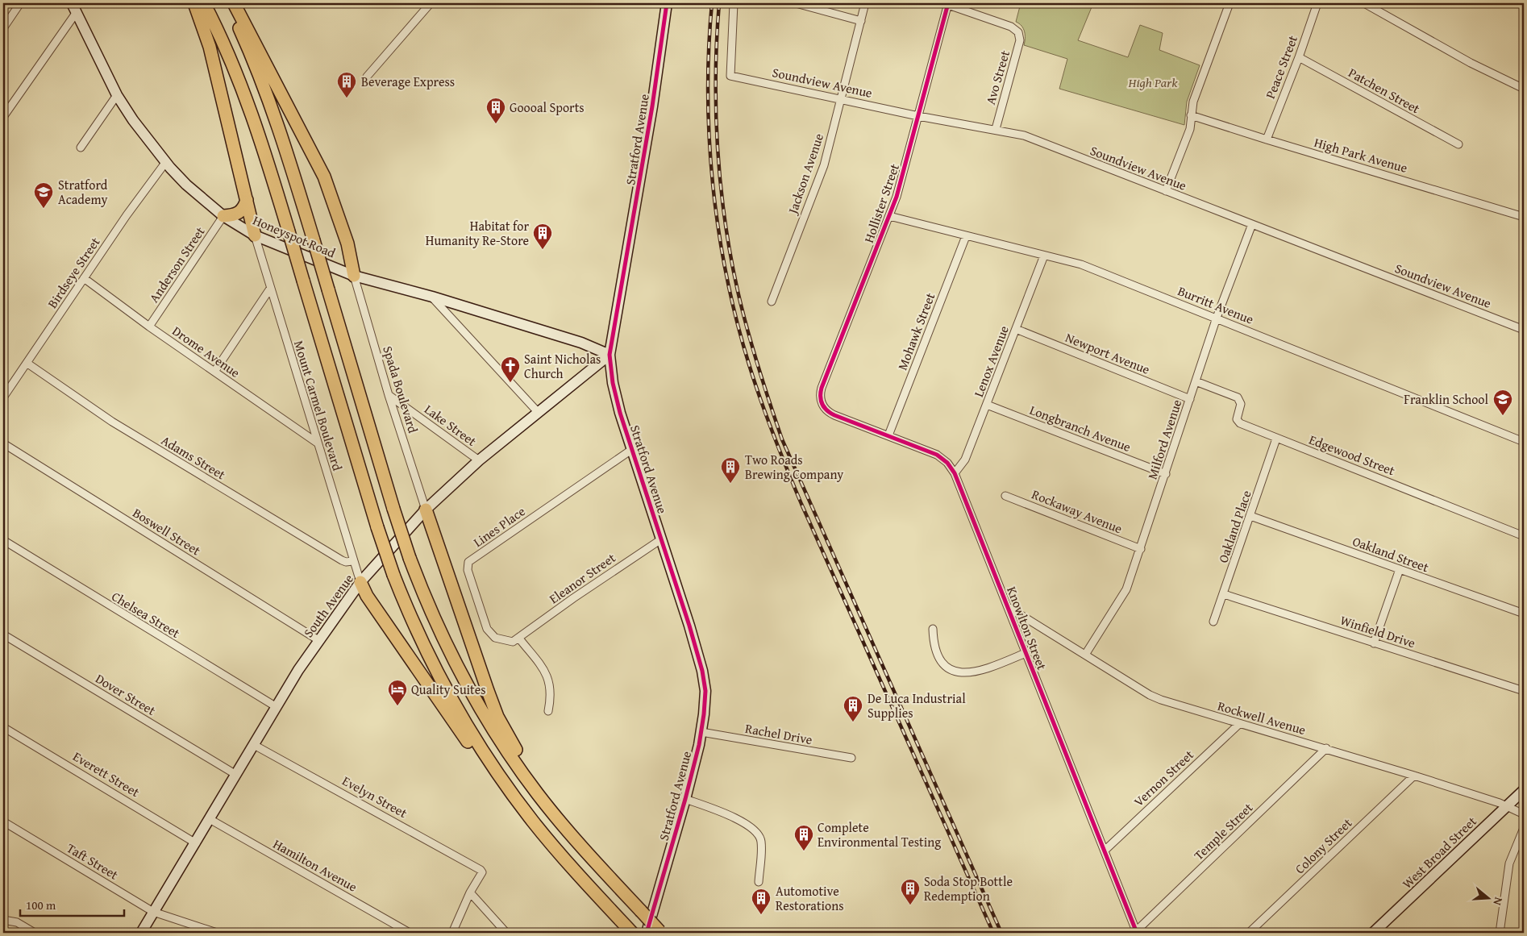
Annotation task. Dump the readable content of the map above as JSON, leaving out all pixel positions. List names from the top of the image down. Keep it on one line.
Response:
{"streets":{"main road":["Stratford Avenue","Honeyspot Road","South Avenue","West Broad Street"],"street":["Peace Street","Avo Street","Soundview Avenue","Patchen Street","High Park Avenue","Jackson Avenue","Hollister Street","Anderson Street","Birdseye Street","Burritt Avenue","Mohawk Street","Drome Avenue","Newport Avenue","Lenox Avenue","Spada Boulevard","Mount Carmel Boulevard","Lake Street","Longbranch Avenue","Milford Avenue","Edgewood Street","Adams Street","Rockaway Avenue","Lines Place","Oakland Place","Boswell Street","Oakland Street","Eleanor Street","Chelsea Street","Knowlton Street","Winfield Drive","Dover Street","Rockwell Avenue","Rachel Drive","Everett Street","Vernon Street","Evelyn Street","Temple Street","Colony Street","Taft Street","Hamilton Avenue"]},"crossings":[["Peace Street","Patchen Street"],["Peace Street","High Park Avenue"],["Avo Street","Soundview Avenue"],["Avo Street","Hollister Street"],["Soundview Avenue","Jackson Avenue"],["Soundview Avenue","Hollister Street"],["Soundview Avenue","Milford Avenue"],["Stratford Avenue","Honeyspot Road"],["Stratford Avenue","Lines Place"],["Stratford Avenue","Eleanor Street"],["Stratford Avenue","South Avenue"],["Stratford Avenue","Rachel Drive"],["Hollister Street","Burritt Avenue"],["Hollister Street","Knowlton Street"],["Honeyspot Road","Anderson Street"],["Honeyspot Road","Birdseye Street"],["Honeyspot Road","Spada Boulevard"],["Honeyspot Road","Mount Carmel Boulevard"],["Honeyspot Road","South Avenue"],["Anderson Street","Drome Avenue"],["Birdseye Street","Drome Avenue"],["Birdseye Street","Adams Street"],["Burritt Avenue","Mohawk Street"],["Burritt Avenue","Lenox Avenue"],["Burritt Avenue","Milford Avenue"],["Mohawk Street","Knowlton Street"],["Drome Avenue","Mount Carmel Boulevard"],["Newport Avenue","Lenox Avenue"],["Newport Avenue","Milford Avenue"],["Lenox Avenue","Longbranch Avenue"],["Lenox Avenue","Knowlton Street"],["Spada Boulevard","Lake Street"],["Spada Boulevard","South Avenue"],["Mount Carmel Boulevard","Adams Street"],["Mount Carmel Boulevard","South Avenue"],["Lake Street","South Avenue"],["Longbranch Avenue","Milford Avenue"],["Milford Avenue","Edgewood Street"],["Milford Avenue","Rockaway Avenue"],["Milford Avenue","Rockwell Avenue"],["Edgewood Street","Oakland Place"],["Lines Place","Eleanor Street"],["Oakland Place","Oakland Street"],["Oakland Place","Winfield Drive"],["Boswell Street","South Avenue"],["South Avenue","Chelsea Street"],["South Avenue","Dover Street"],["South Avenue","Everett Street"],["South Avenue","Evelyn Street"],["South Avenue","Taft Street"],["South Avenue","Hamilton Avenue"],["Knowlton Street","Rockwell Avenue"],["Knowlton Street","Vernon Street"],["Knowlton Street","Temple Street"],["Rockwell Avenue","Vernon Street"],["Rockwell Avenue","Temple Street"],["Rockwell Avenue","Colony Street"],["Rockwell Avenue","West Broad Street"]],"parks":["High Park"],"places":{"building":["Beverage Express","Goooal Sports","Habitat for Humanity Re-Store","Two Roads Brewing Company","De Luca Industrial Supplies","Complete Environmental Testing","Soda Stop Bottle Redemption","Automotive Restorations"],"school or university":["Stratford Academy","Franklin School"],"church":["Saint Nicholas Church"],"hotel":["Quality Suites"]},"scale_bar":"100 m","north":"right"}
